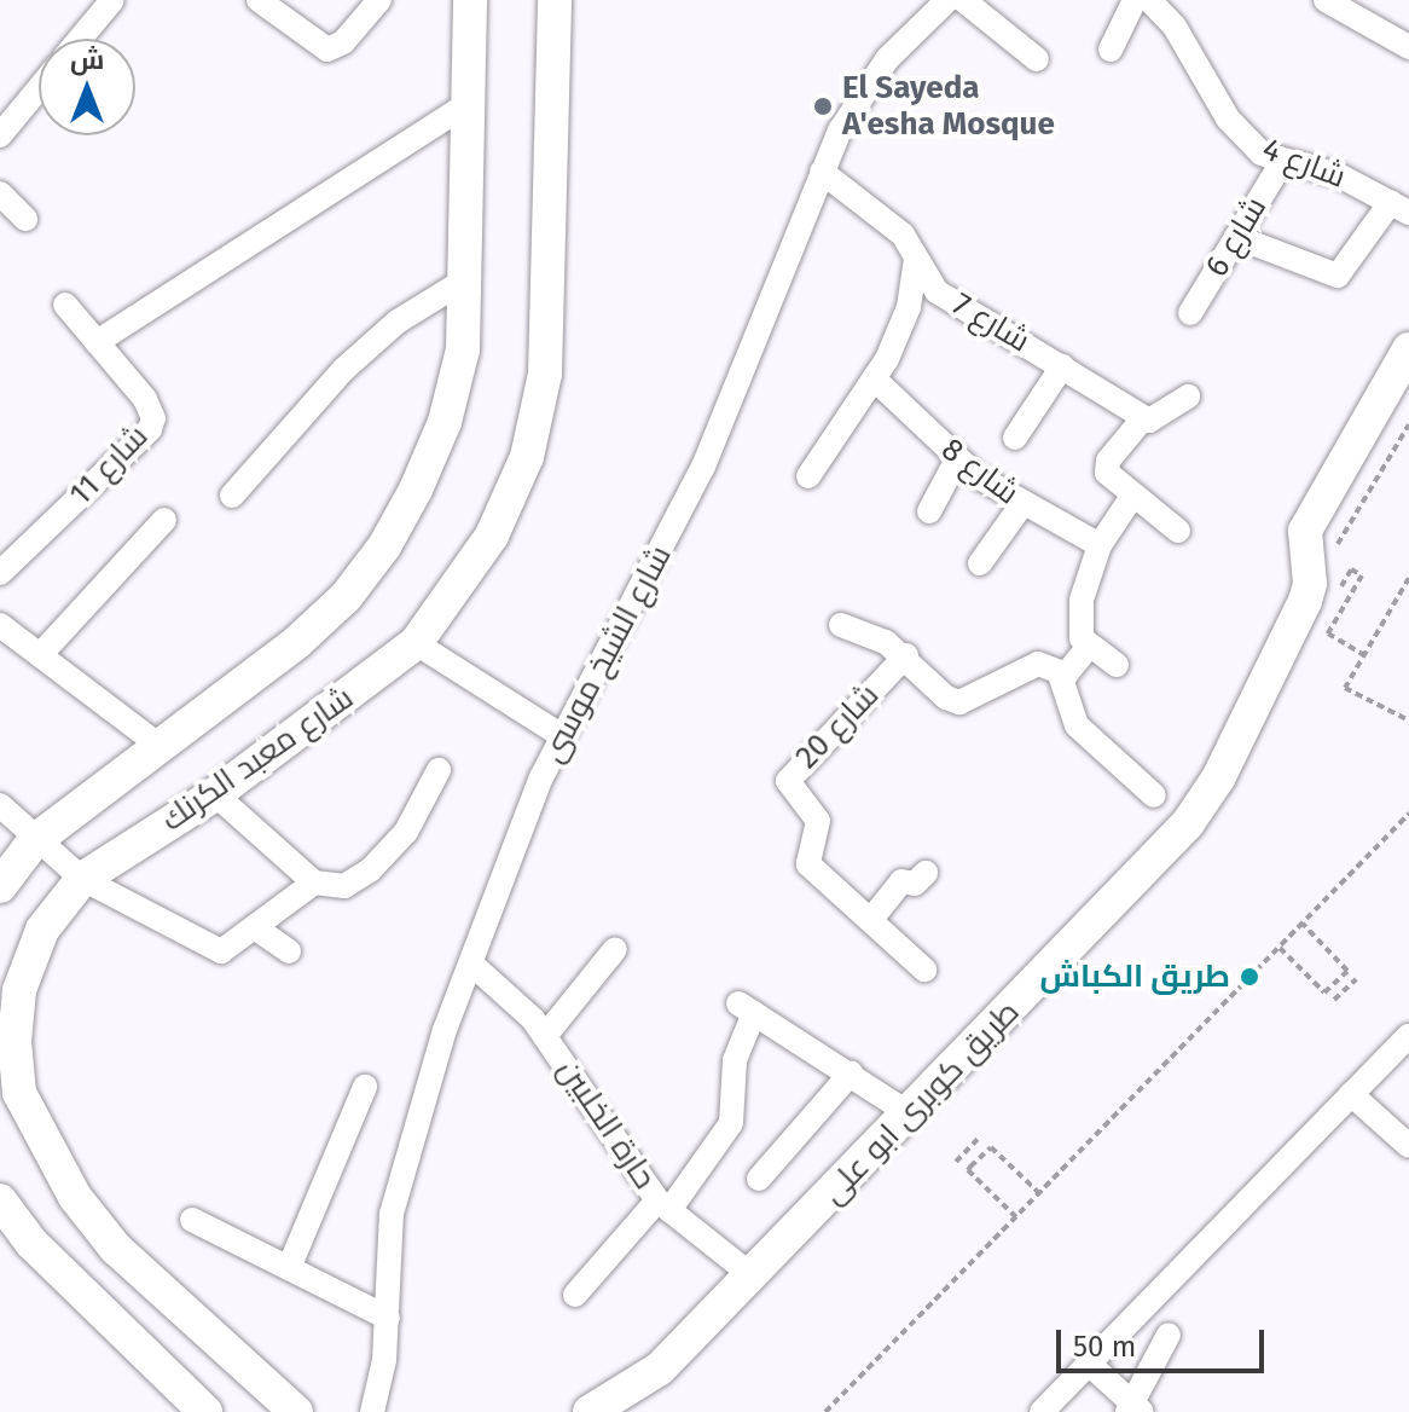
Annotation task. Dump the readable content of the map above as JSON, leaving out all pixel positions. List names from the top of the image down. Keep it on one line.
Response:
{"streets":{"street":["شارع 4","شارع 6","شارع 7","شارع 11","شارع 8","شارع الشيخ موسى","شارع 20","شارع معبد الكرنك","طريق كوبرى ابو على","حارة الخلبين"]},"crossings":[["شارع 4","شارع 6"],["شارع 7","شارع الشيخ موسى"],["شارع الشيخ موسى","حارة الخلبين"],["طريق كوبرى ابو على","حارة الخلبين"]],"places":["El Sayeda A'esha Mosque","طريق الكباش"],"scale_bar":"50 m","north":"top"}
